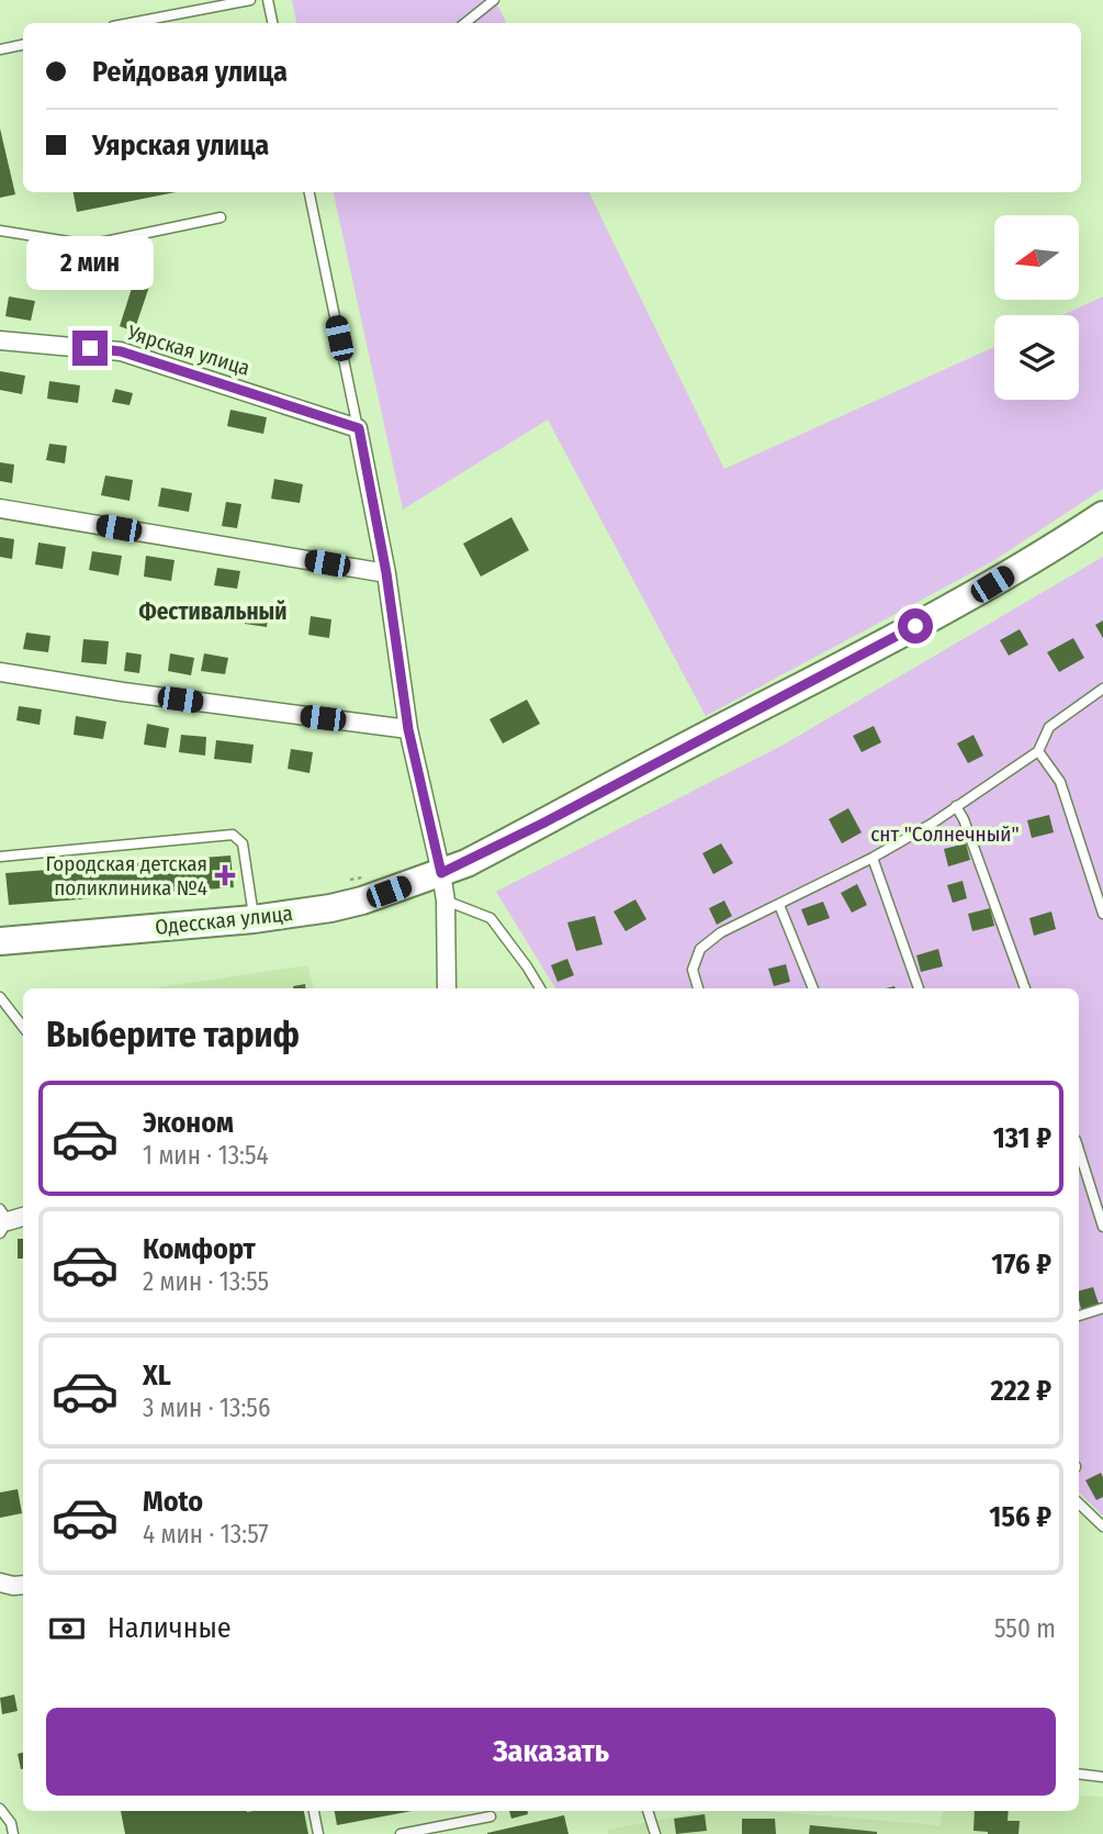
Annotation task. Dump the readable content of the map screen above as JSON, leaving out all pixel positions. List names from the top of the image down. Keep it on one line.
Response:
{"streets":{"main road":["Одесская улица"],"street":["Уярская улица"]},"districts":["Фестивальный"],"parks":["снт \"Солнечный\""],"places":{"health":["Городская детская поликлиника №4"]},"north":"left","page":{"banner":["Рейдовая улица","Уярская улица"],"bubble":"2 мин","heading":"Выберите тариф","list":[{"name":"Эконом","note":"1 мин · 13:54","value":"131 ₽"},{"name":"Комфорт","note":"2 мин · 13:55","value":"176 ₽"},{"name":"XL","note":"3 мин · 13:56","value":"222 ₽"},{"name":"Moto","note":"4 мин · 13:57","value":"156 ₽"}],"pay":["Наличные","550 m"],"buttons":"Заказать"}}
